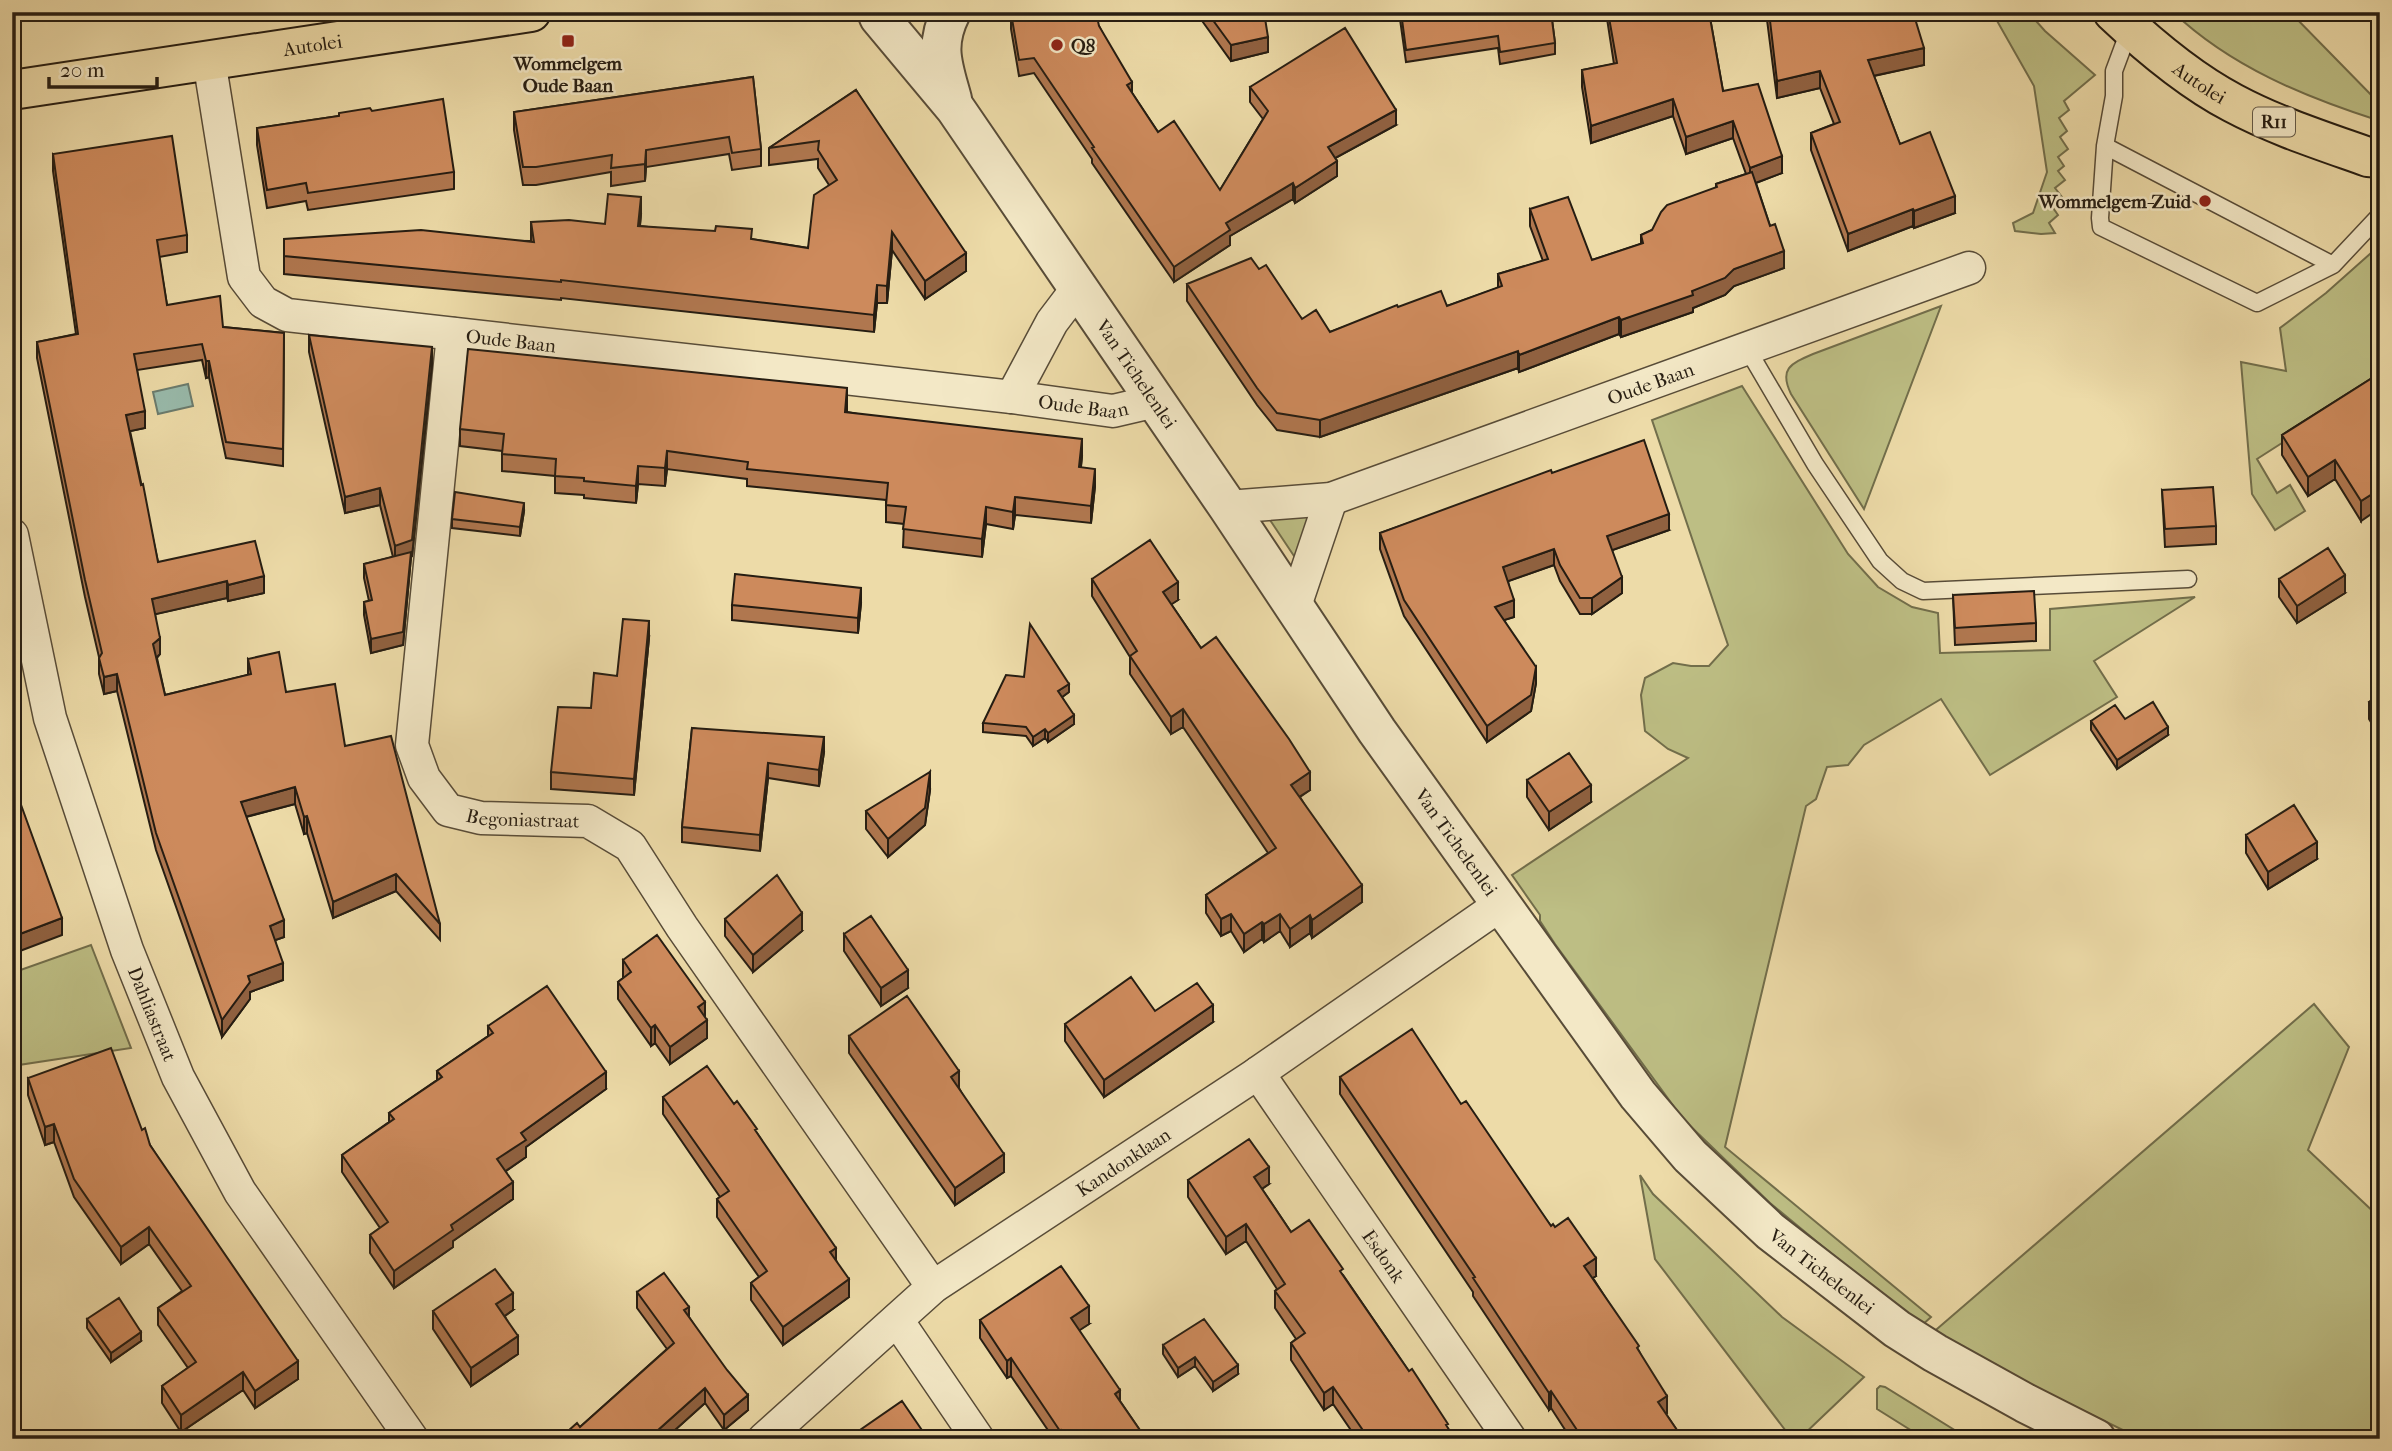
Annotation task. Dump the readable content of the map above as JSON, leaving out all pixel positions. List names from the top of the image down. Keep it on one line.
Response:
{"streets":{"main road":["Autolei","R11"],"street":["Oude Baan","Van Tichelenlei","Begoniastraat","Dahliastraat","Kandonklaan","Esdonk"]},"crossings":[["Autolei","Oude Baan"],["Oude Baan","Van Tichelenlei"],["Oude Baan","Begoniastraat"],["Van Tichelenlei","Kandonklaan"],["Begoniastraat","Kandonklaan"],["Kandonklaan","Esdonk"]],"places":{"transit":["Wommelgem Oude Baan"],"other":["Q8","Wommelgem-Zuid"]},"scale_bar":"20 m"}
